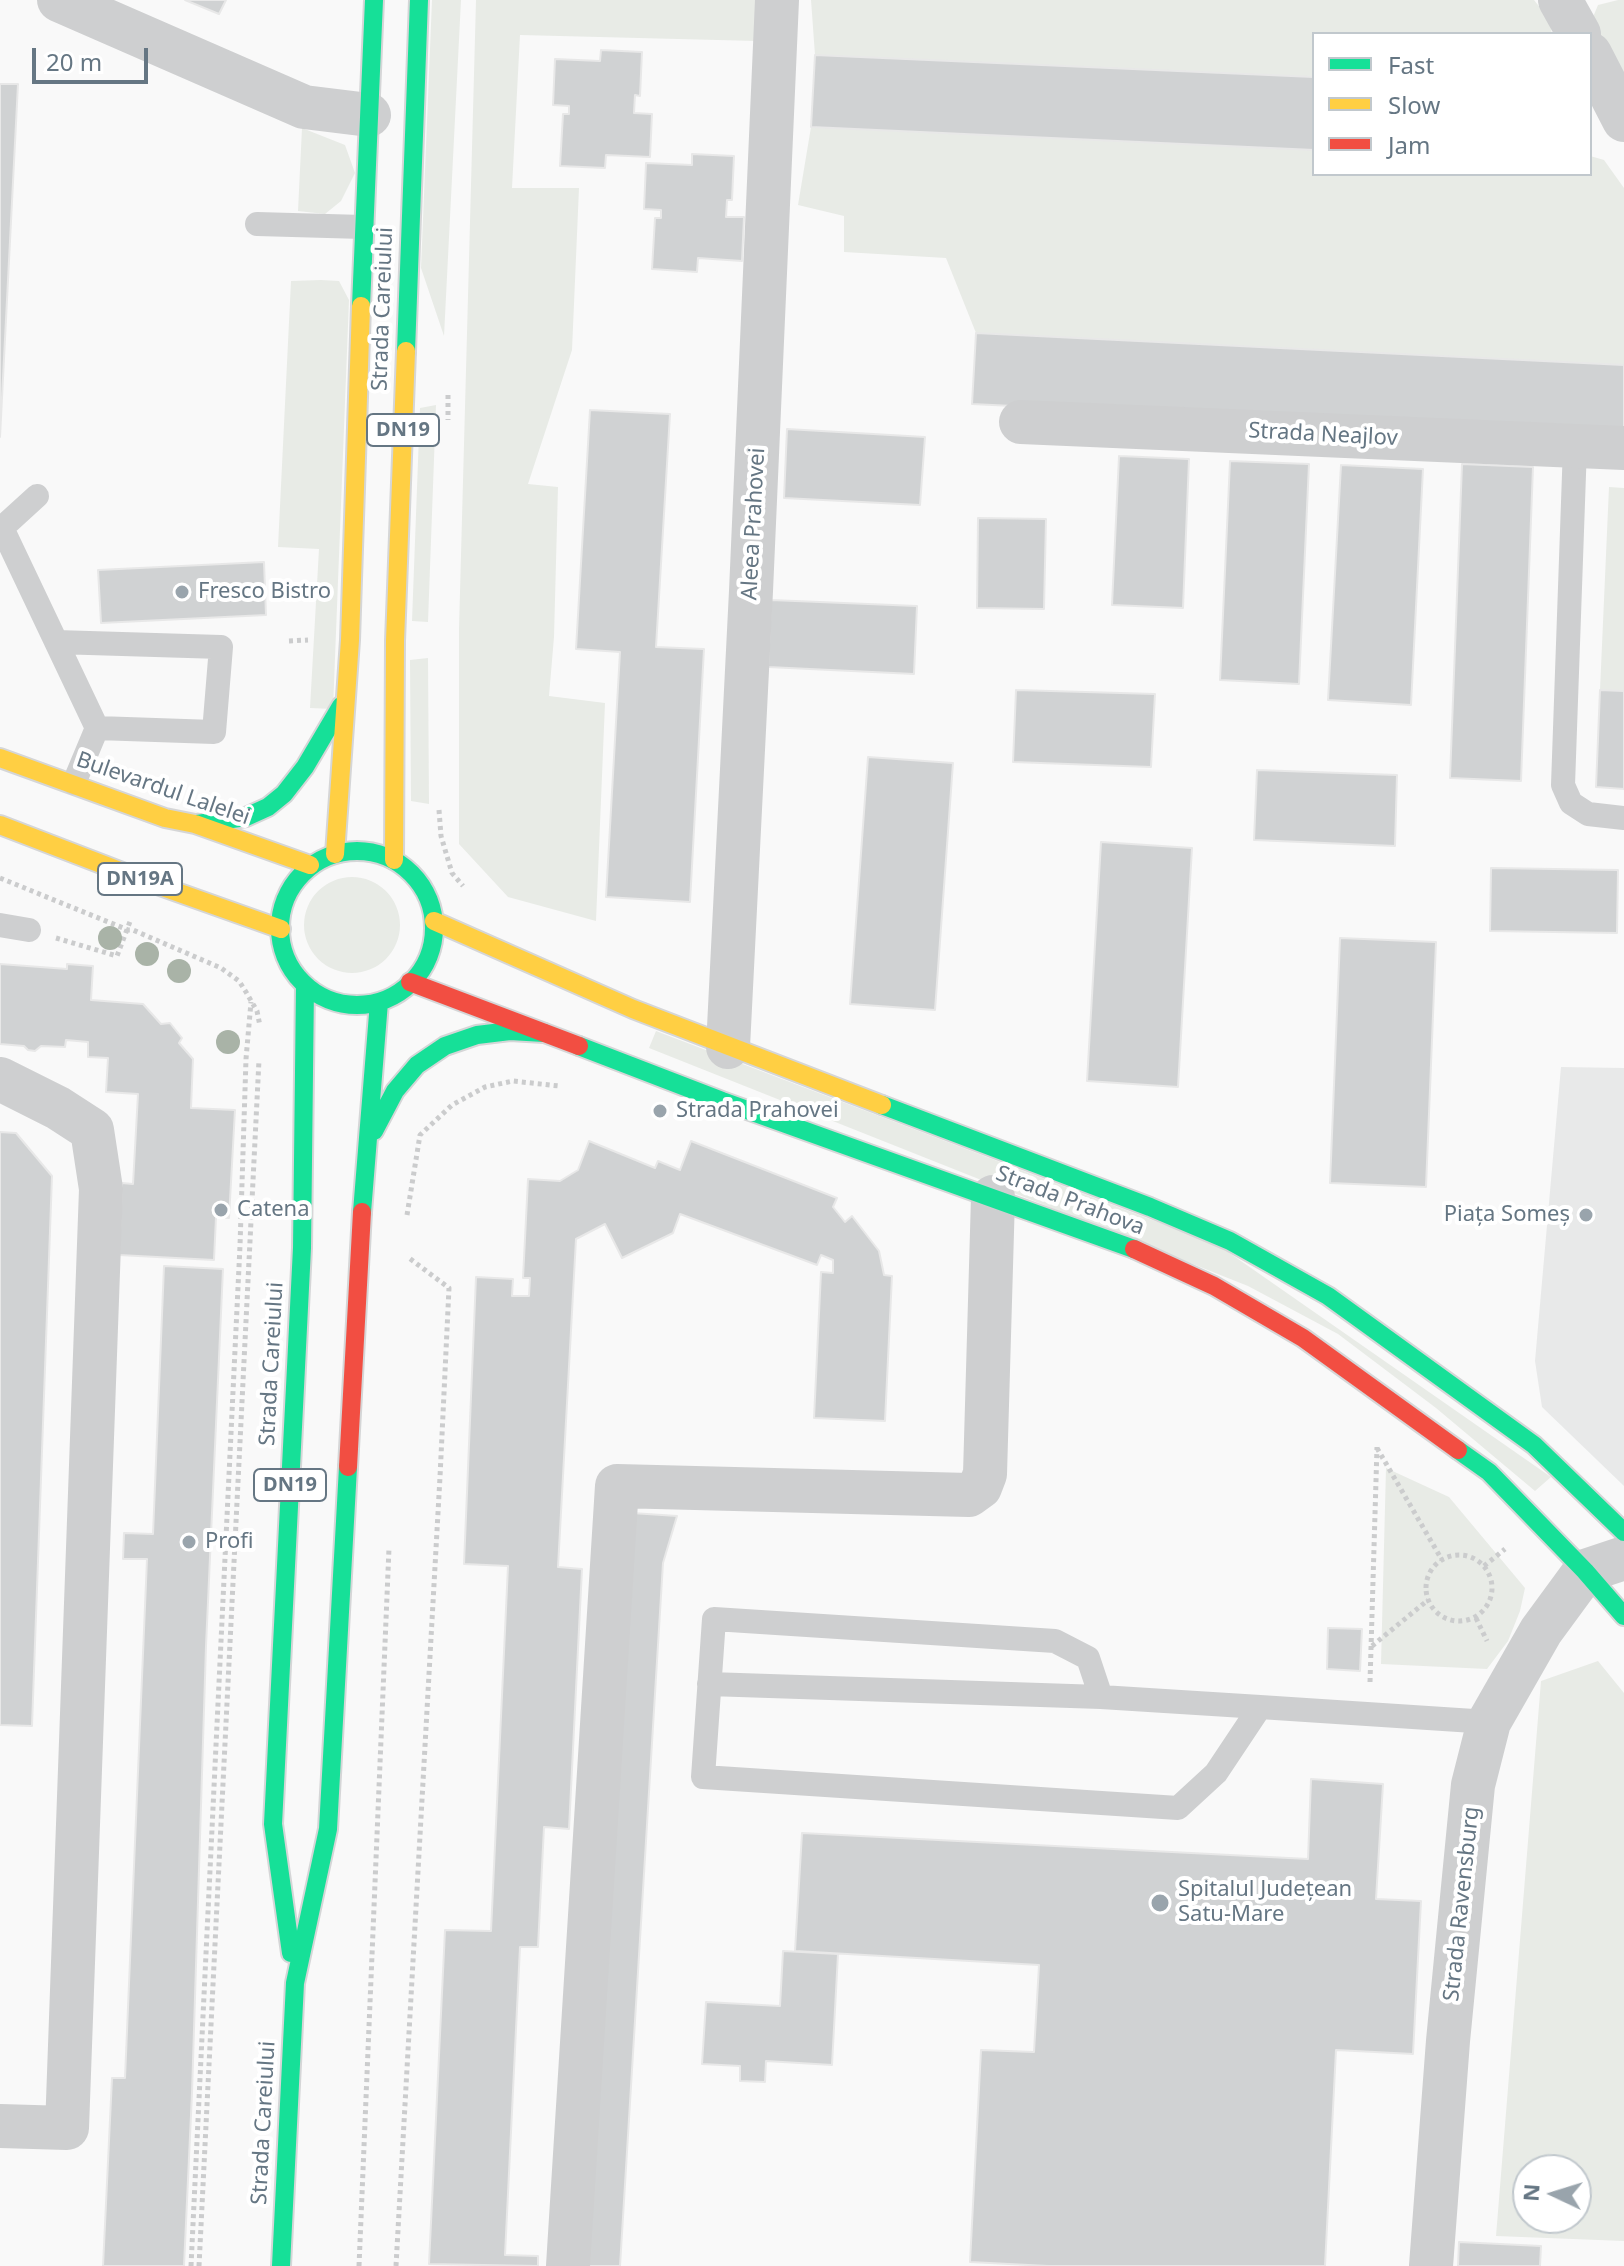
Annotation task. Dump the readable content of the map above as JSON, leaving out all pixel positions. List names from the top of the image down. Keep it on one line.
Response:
{"streets":{"main road":["Strada Careiului","DN19","Bulevardul Lalelei","DN19A","Strada Prahova"],"street":["Strada Neajlov","Aleea Prahovei","Strada Ravensburg"]},"crossings":[["Strada Careiului","Bulevardul Lalelei"],["Strada Careiului","DN19A"],["Strada Careiului","Strada Prahova"],["Aleea Prahovei","Strada Prahova"],["Bulevardul Lalelei","DN19A"],["Bulevardul Lalelei","Strada Prahova"],["DN19A","Strada Prahova"],["Strada Prahova","Strada Ravensburg"]],"places":["Fresco Bistro","Strada Prahovei","Catena","Piața Someș","Profi","Spitalul Județean Satu-Mare"],"legend":["Fast","Slow","Jam"],"scale_bar":"20 m","north":"left"}
